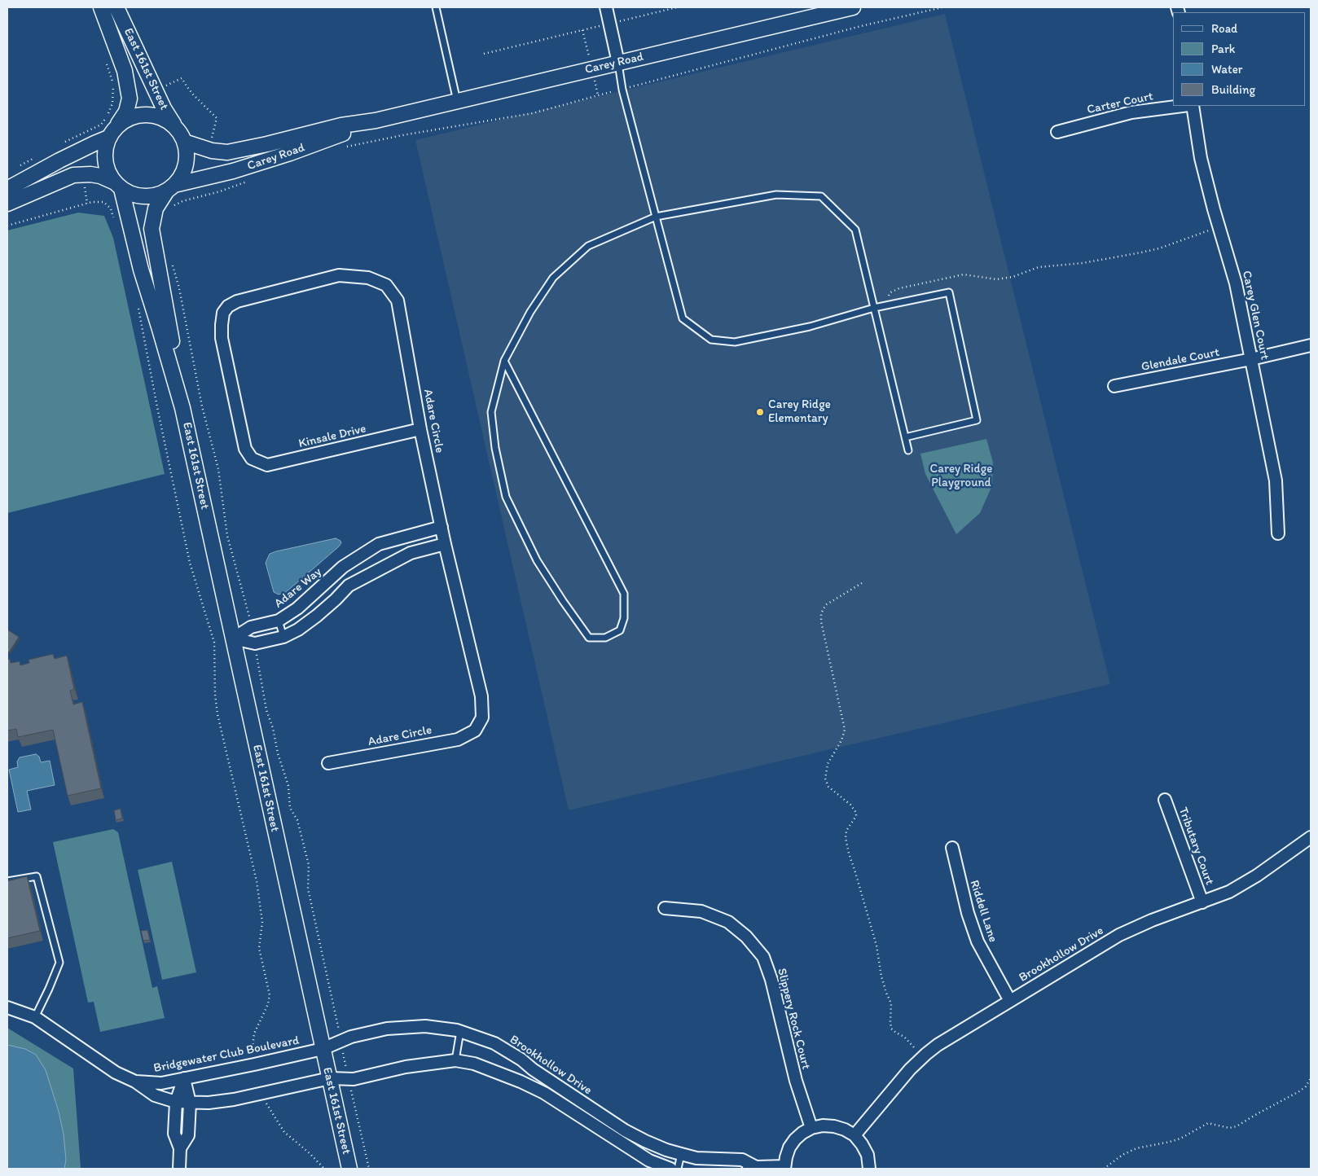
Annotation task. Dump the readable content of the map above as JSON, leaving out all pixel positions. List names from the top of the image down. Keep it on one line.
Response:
{"streets":{"street":["Carey Road","East 161st Street","Carter Court","Carey Glen Court","Glendale Court","Adare Circle","Kinsale Drive","Adare Way","Tributary Court","Riddell Lane","Brookhollow Drive","Slippery Rock Court","Bridgewater Club Boulevard"]},"crossings":[["Carey Road","East 161st Street"],["East 161st Street","Adare Way"],["East 161st Street","Brookhollow Drive"],["East 161st Street","Bridgewater Club Boulevard"],["Carey Glen Court","Glendale Court"],["Adare Circle","Kinsale Drive"],["Adare Circle","Adare Way"],["Tributary Court","Brookhollow Drive"],["Riddell Lane","Brookhollow Drive"],["Brookhollow Drive","Slippery Rock Court"],["Brookhollow Drive","Bridgewater Club Boulevard"]],"parks":["Carey Ridge Playground"],"places":["Carey Ridge Elementary"],"legend":["Road","Park","Water","Building"]}
